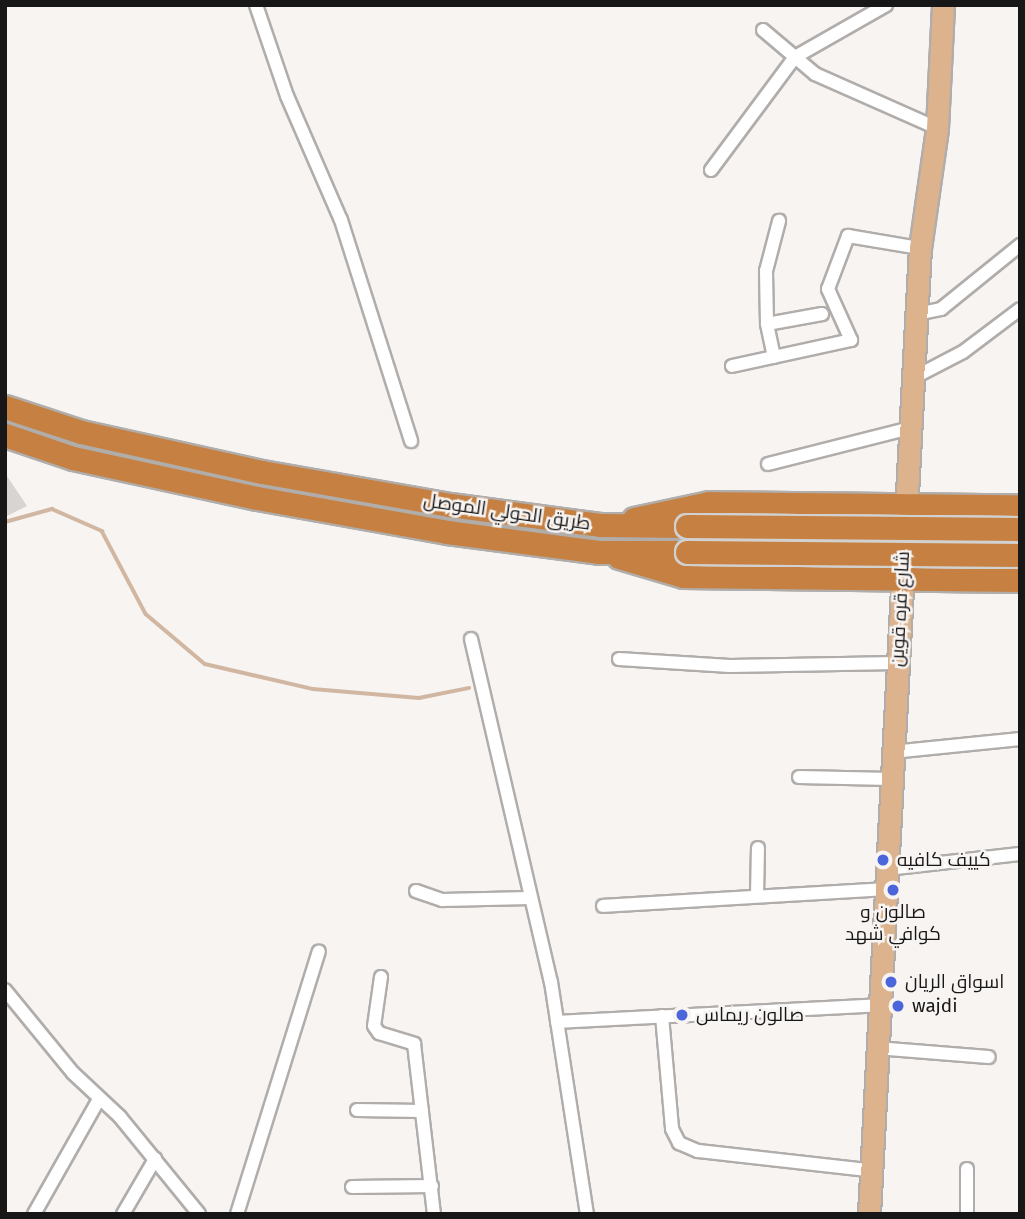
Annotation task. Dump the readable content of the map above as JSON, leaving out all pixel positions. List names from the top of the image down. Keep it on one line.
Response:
{"streets":{"highway":["طريق الحولي الموصل"],"main road":["شارع قره قوين"]},"places":["كييف كافيه","صالون و كوافي شهد","اسواق الريان","wajdi","صالون ريماس"]}
